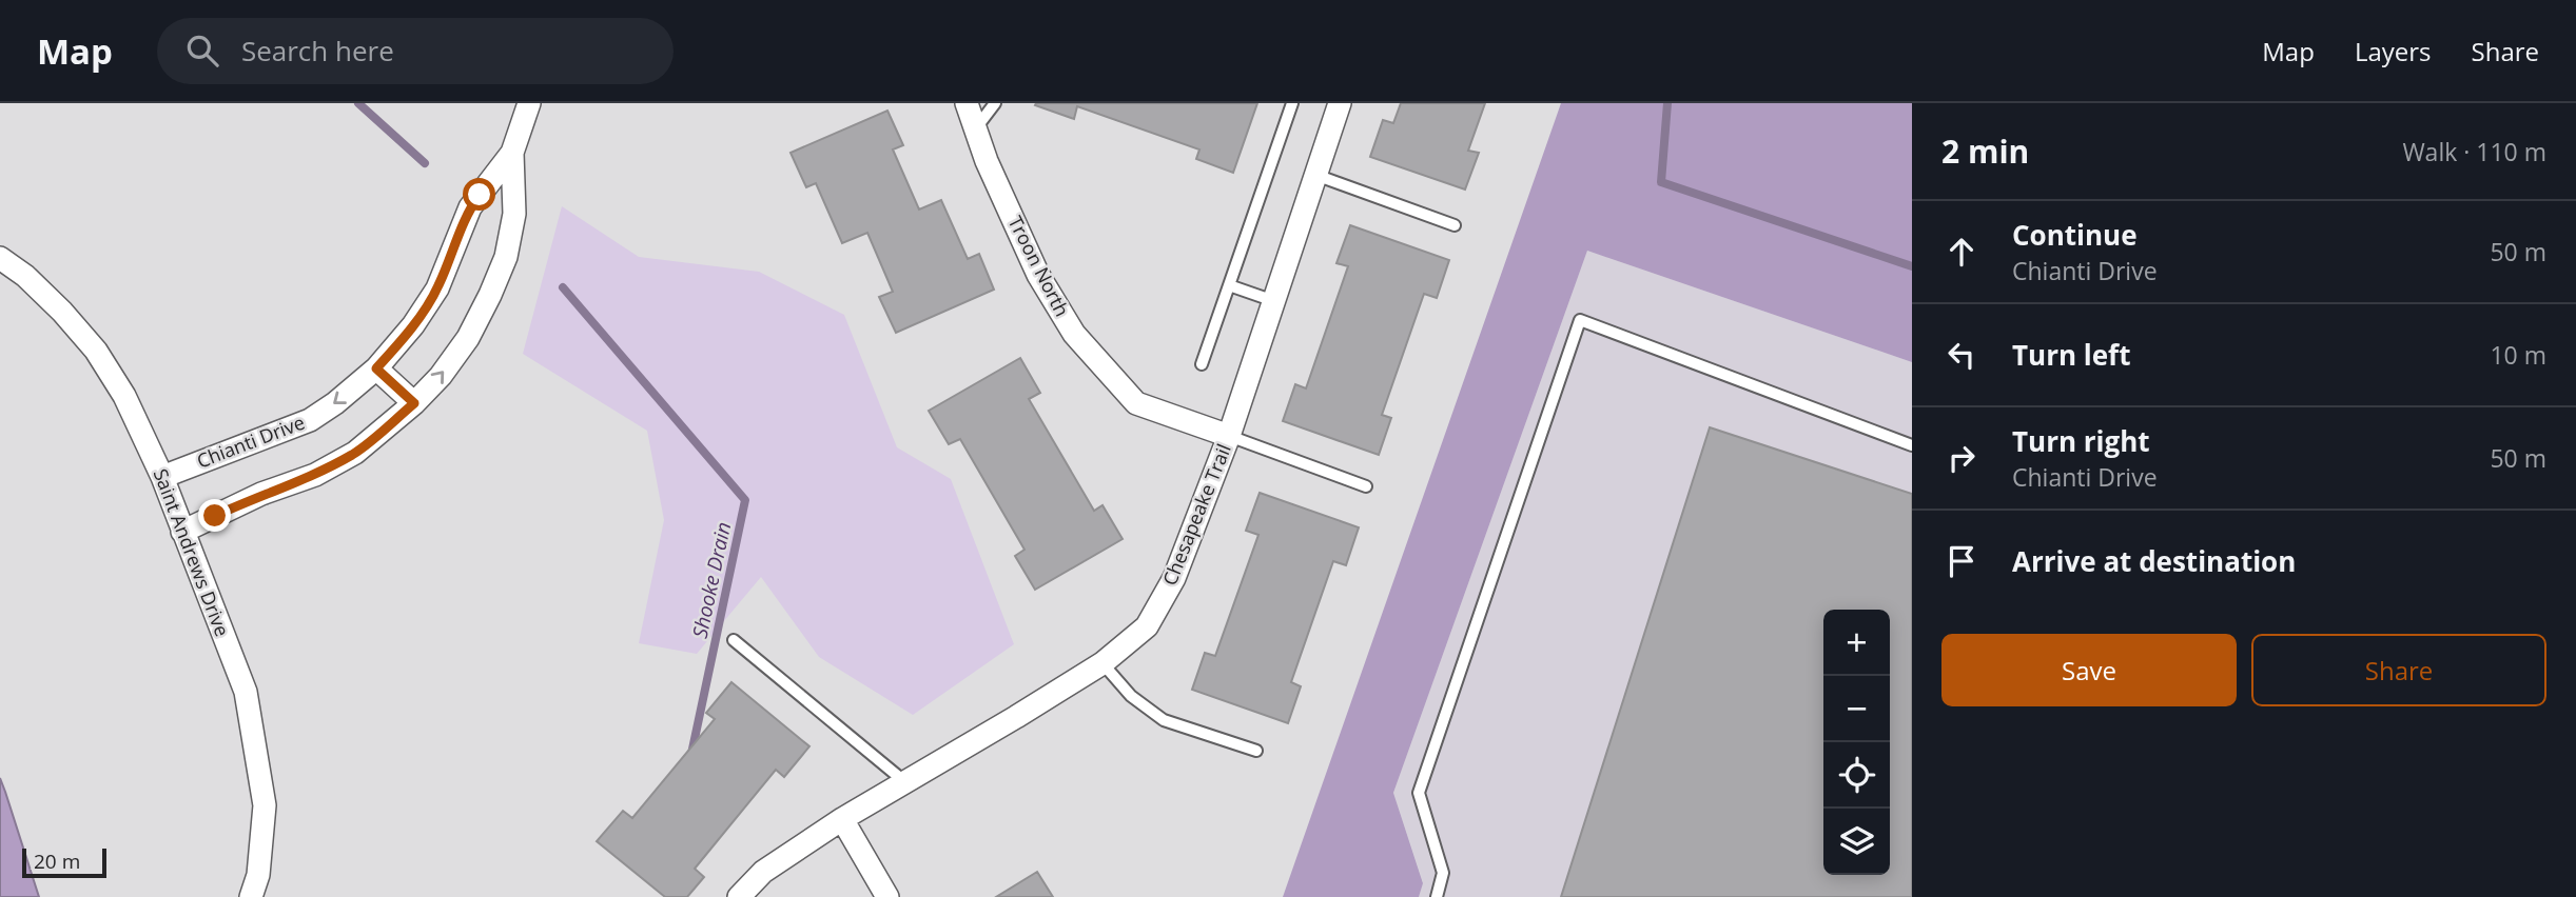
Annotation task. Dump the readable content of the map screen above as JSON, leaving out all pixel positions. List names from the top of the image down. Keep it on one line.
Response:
{"streets":{"street":["Troon North","Chianti Drive","Chesapeake Trail","Saint Andrews Drive"]},"crossings":[["Troon North","Chesapeake Trail"],["Chianti Drive","Saint Andrews Drive"]],"water":["Shooke Drain"],"scale_bar":"20 m","page":{"header":"Map","search":"Search here","nav":["Map","Layers","Share"],"heading":["2 min","Walk · 110 m"],"list":[["Continue","Chianti Drive","50 m"],["Turn left","10 m"],["Turn right","Chianti Drive","50 m"],"Arrive at destination"],"map_buttons":["+","−"],"buttons":["Save","Share"],"scale":"20 m"}}
